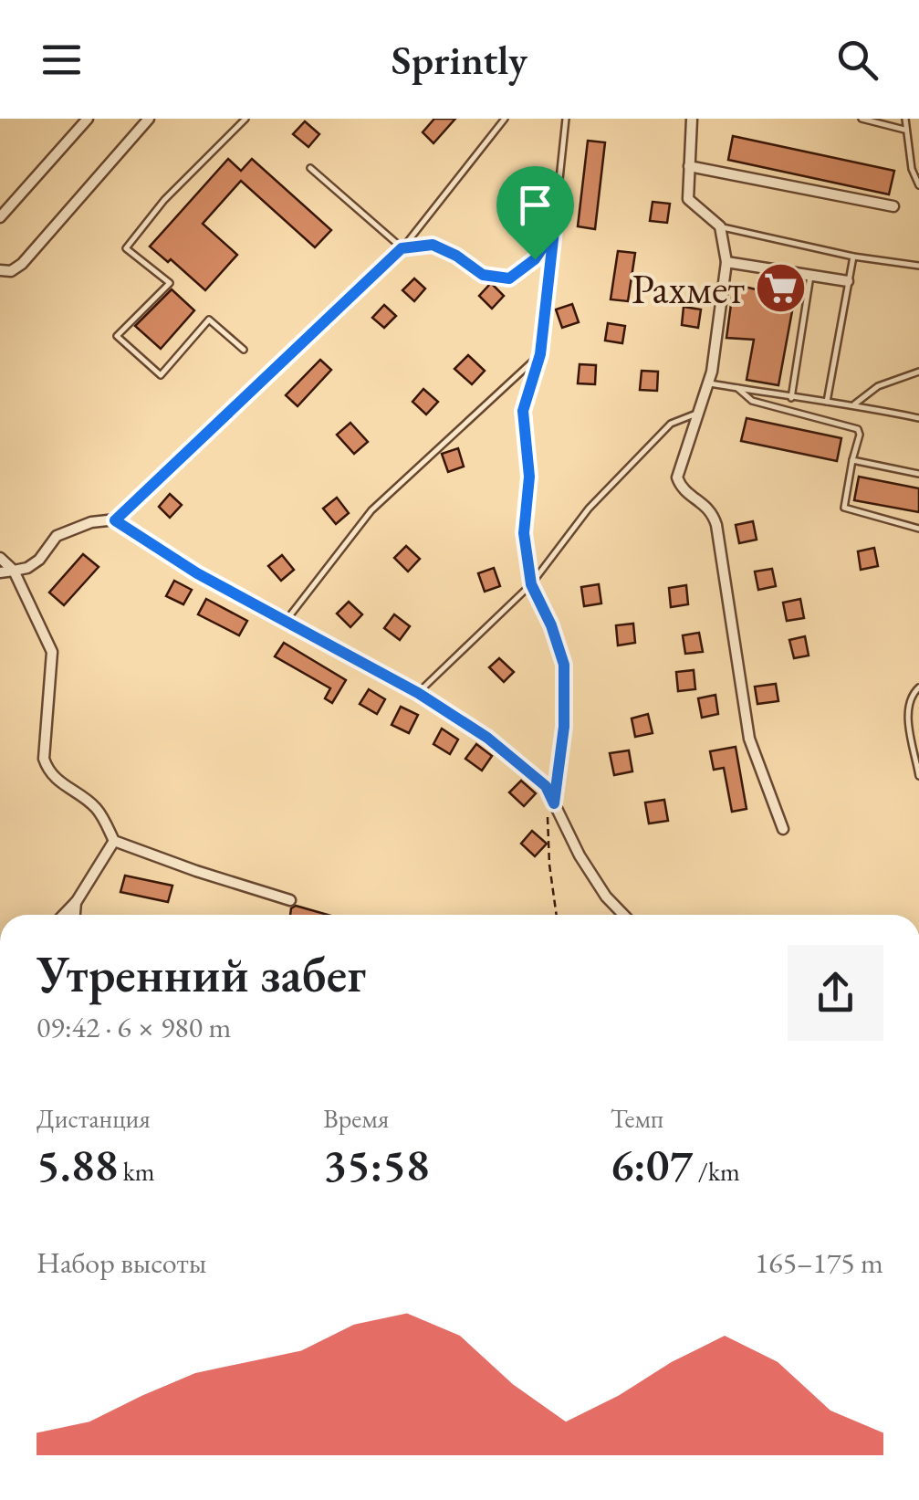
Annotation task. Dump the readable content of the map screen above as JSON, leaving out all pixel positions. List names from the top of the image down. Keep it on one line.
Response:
{"places":{"supermarket":["Рахмет"]},"page":{"header":"Sprintly","heading":["Утренний забег","09:42 · 6 × 980 m"],"stats":[["Дистанция","5.88 km"],["Время","35:58"],["Темп","6:07 /km"]],"chart":["Набор высоты","165–175 m"]}}
